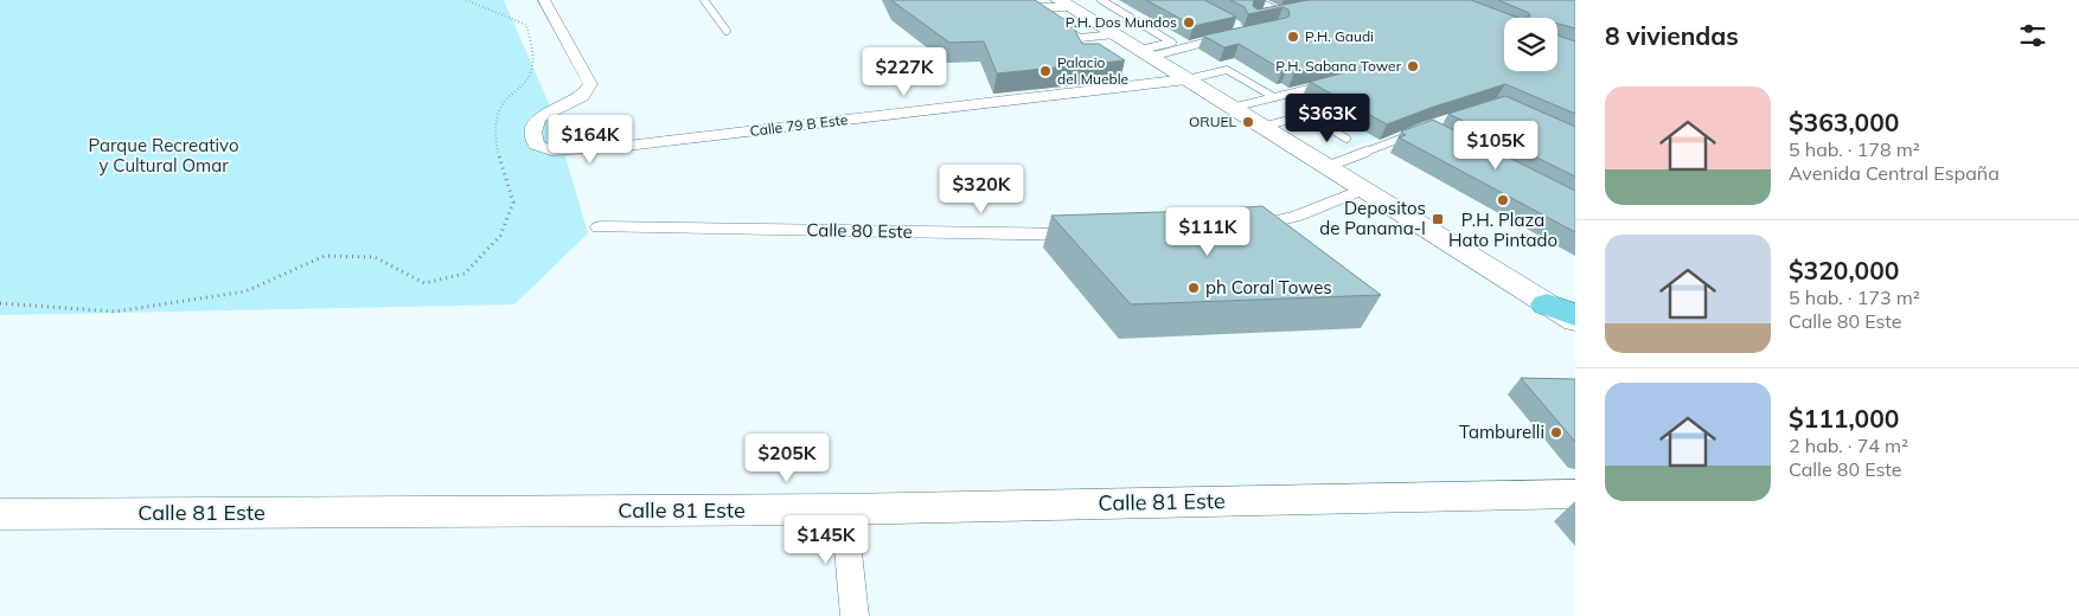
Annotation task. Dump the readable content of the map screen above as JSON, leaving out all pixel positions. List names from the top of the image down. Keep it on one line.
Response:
{"streets":{"street":["Calle 79 B Este","Calle 80 Este","Calle 81 Este"]},"parks":["Parque Recreativo y Cultural Omar"],"places":{"other":["P.H. Dos Mundos","P.H. Gaudi","P.H. Sabana Tower","Palacio del Mueble","ORUEL","P.H. Plaza Hato Pintado","ph Coral Towes","Tamburelli"],"transit":["Depositos de Panama-I"]},"page":{"heading":"8 viviendas","price":["$227K","$363K","$164K","$105K","$320K","$111K","$205K","$145K"],"list":[{"name":"$363,000","note":"5 hab. · 178 m² · Avenida Central España"},{"name":"$320,000","note":"5 hab. · 173 m² · Calle 80 Este"},{"name":"$111,000","note":"2 hab. · 74 m² · Calle 80 Este"}]}}
